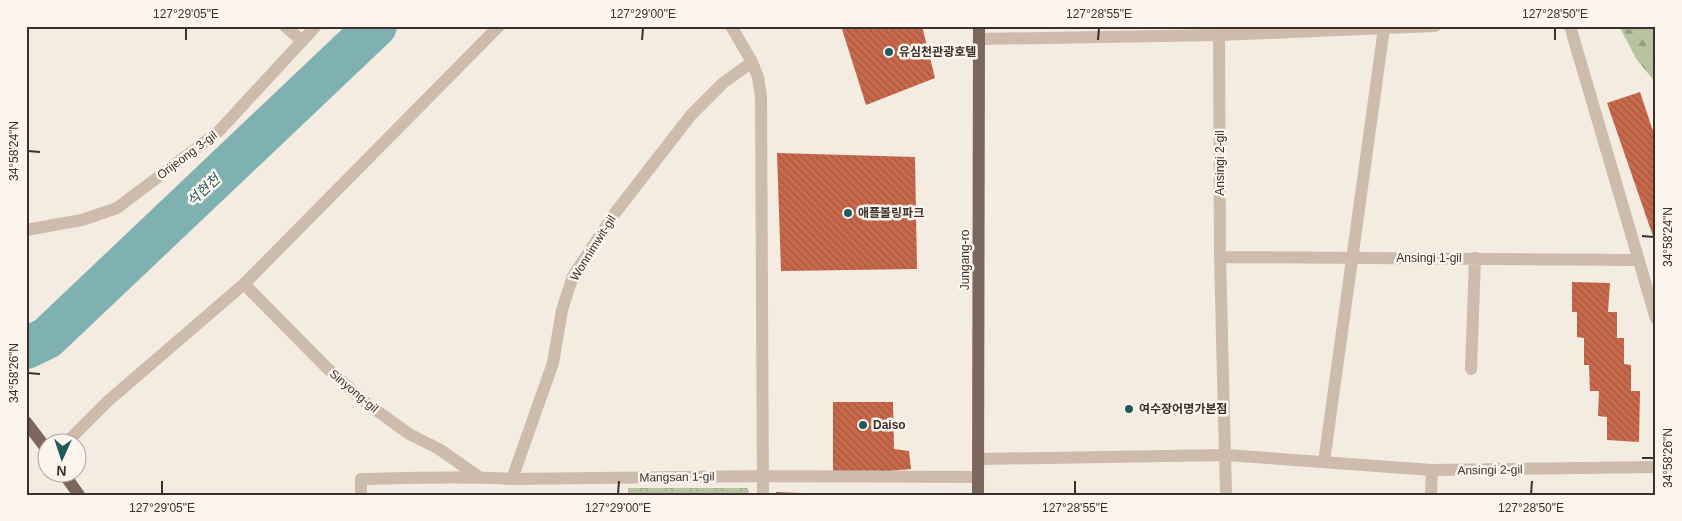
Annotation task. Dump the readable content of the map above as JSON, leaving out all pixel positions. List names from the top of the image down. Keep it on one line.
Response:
{"streets":{"main road":["Jungang-ro"],"street":["Orijeong 3-gil","Ansingi 2-gil","Wonnimwit-gil","Ansingi 1-gil","Sinyong-gil","Mangsan 1-gil"]},"crossings":[["Ansingi 2-gil","Ansingi 1-gil"],["Ansingi 2-gil","Jungang-ro"],["Wonnimwit-gil","Mangsan 1-gil"],["Jungang-ro","Mangsan 1-gil"],["Sinyong-gil","Mangsan 1-gil"]],"water":["석현천"],"places":["유심천관광호텔","애플볼링파크","여수장어명가본점","Daiso"],"north":"bottom","coordinates":["127°29'05\"E","127°29'00\"E","127°28'55\"E","127°28'50\"E","34°58'24\"N","34°58'26\"N"]}
